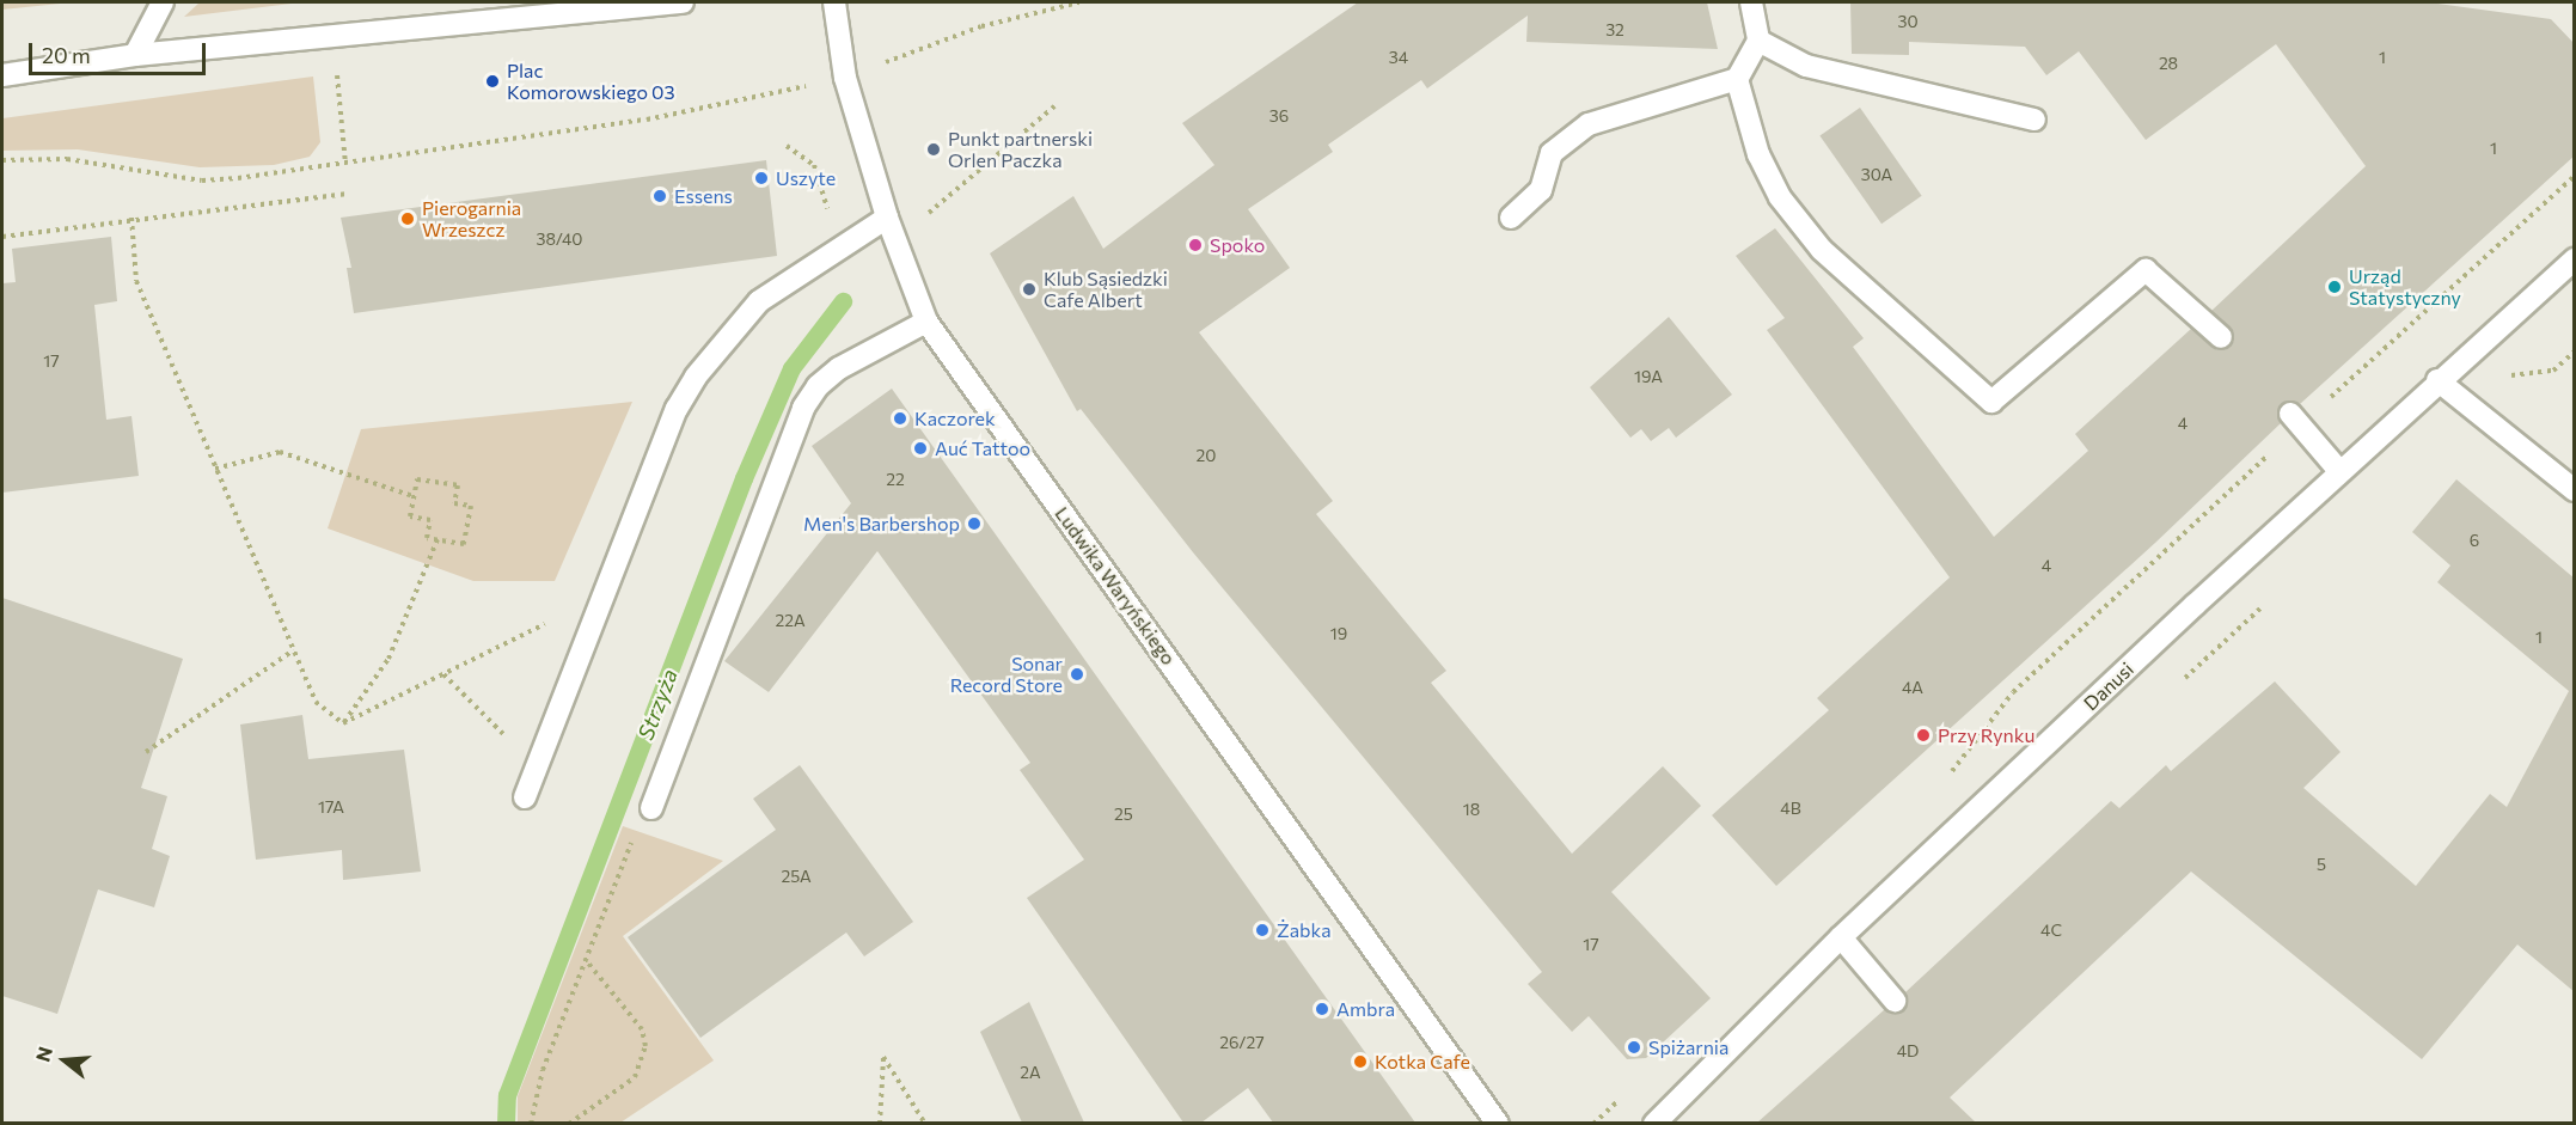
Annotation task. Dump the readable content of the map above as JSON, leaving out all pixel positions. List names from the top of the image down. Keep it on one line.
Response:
{"streets":{"street":["Ludwika Waryńskiego","Danusi"]},"water":["Strzyża"],"places":["Plac Komorowskiego 03","Punkt partnerski Orlen Paczka","Uszyte","Essens","Pierogarnia Wrzeszcz","Spoko","Urząd Statystyczny","Klub Sąsiedzki Cafe Albert","Kaczorek","Auć Tattoo","Men's Barbershop","Sonar Record Store","Przy Rynku","Żabka","Ambra","Spiżarnia","Kotka Cafe"],"house_numbers":["30","32","34","1","28","36","1","30A","38/40","17","19A","4","20","22","6","4","22A","19","1","4A","17A","4B","18","25","5","25A","4C","17","26/27","4D","2A"],"scale_bar":"20 m","north":"left"}
